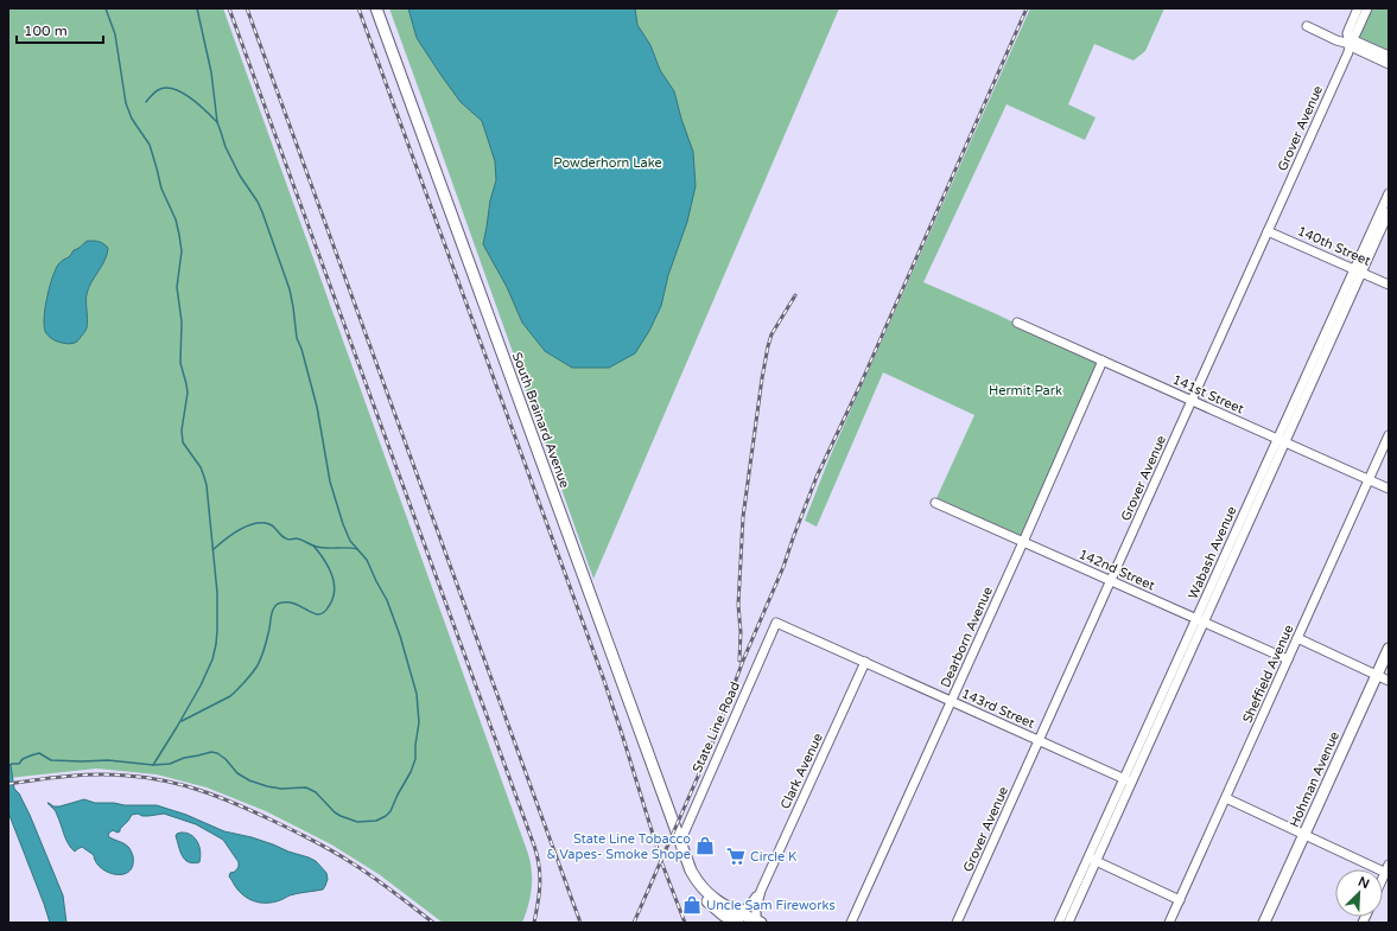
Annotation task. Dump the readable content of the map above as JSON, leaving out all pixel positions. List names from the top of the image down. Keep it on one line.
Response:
{"streets":{"main road":["South Brainard Avenue","Hohman Avenue"],"street":["Grover Avenue","140th Street","141st Street","Wabash Avenue","142nd Street","Dearborn Avenue","Sheffield Avenue","143rd Street","State Line Road","Clark Avenue"]},"crossings":[["Grover Avenue","140th Street"],["Grover Avenue","141st Street"],["Grover Avenue","142nd Street"],["Grover Avenue","143rd Street"],["140th Street","Wabash Avenue"],["141st Street","Wabash Avenue"],["141st Street","Dearborn Avenue"],["141st Street","Sheffield Avenue"],["South Brainard Avenue","State Line Road"],["South Brainard Avenue","Clark Avenue"],["Wabash Avenue","142nd Street"],["Wabash Avenue","143rd Street"],["142nd Street","Dearborn Avenue"],["142nd Street","Sheffield Avenue"],["Dearborn Avenue","143rd Street"],["143rd Street","State Line Road"],["143rd Street","Clark Avenue"]],"parks":["Powderhorn Lake","Hermit Park"],"places":{"shop":["State Line Tobacco & Vapes- Smoke Shope","Uncle Sam Fireworks"],"supermarket":["Circle K"]},"scale_bar":"100 m","north":"top right"}
